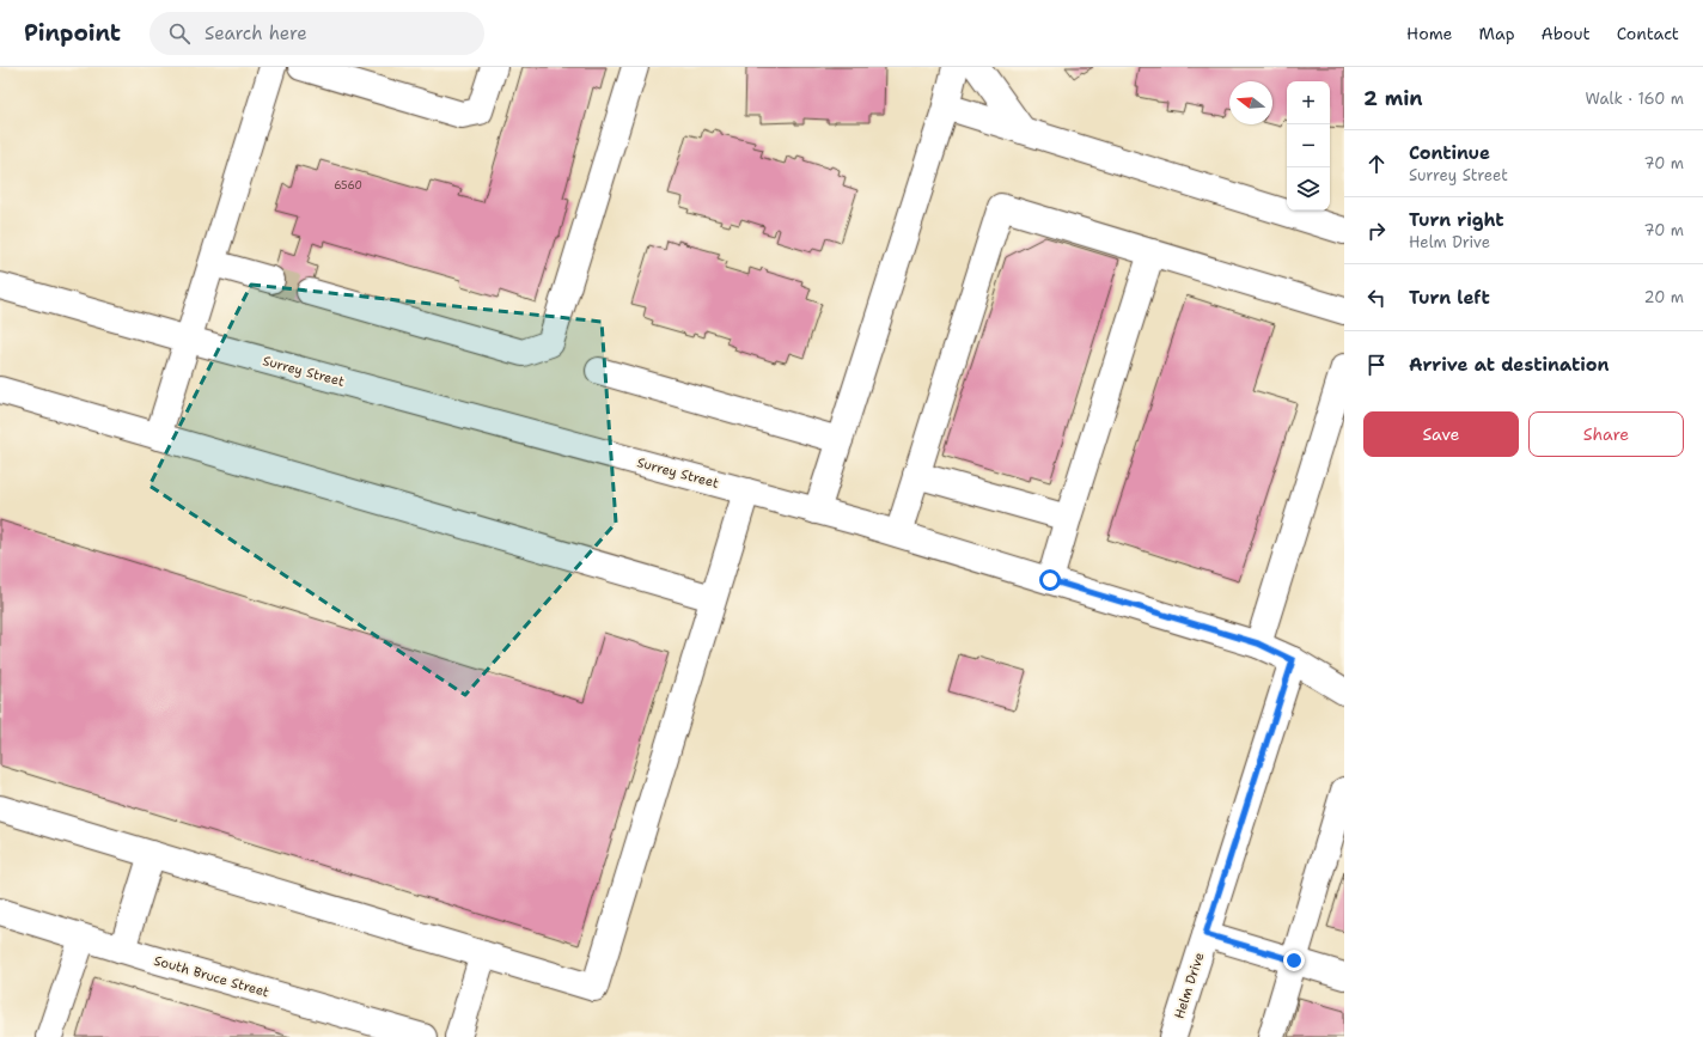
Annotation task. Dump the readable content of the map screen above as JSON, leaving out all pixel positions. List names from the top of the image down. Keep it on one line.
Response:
{"streets":{"street":["Surrey Street","South Bruce Street","Helm Drive"]},"crossings":[["Surrey Street","Helm Drive"]],"house_numbers":["6560"],"north":"left","page":{"header":"Pinpoint","search":"Search here","nav":["Home","Map","About","Contact"],"heading":["2 min","Walk · 160 m"],"map_buttons":["+","−"],"list":[["Continue","Surrey Street","70 m"],["Turn right","Helm Drive","70 m"],["Turn left","20 m"],"Arrive at destination"],"buttons":["Save","Share"]}}
